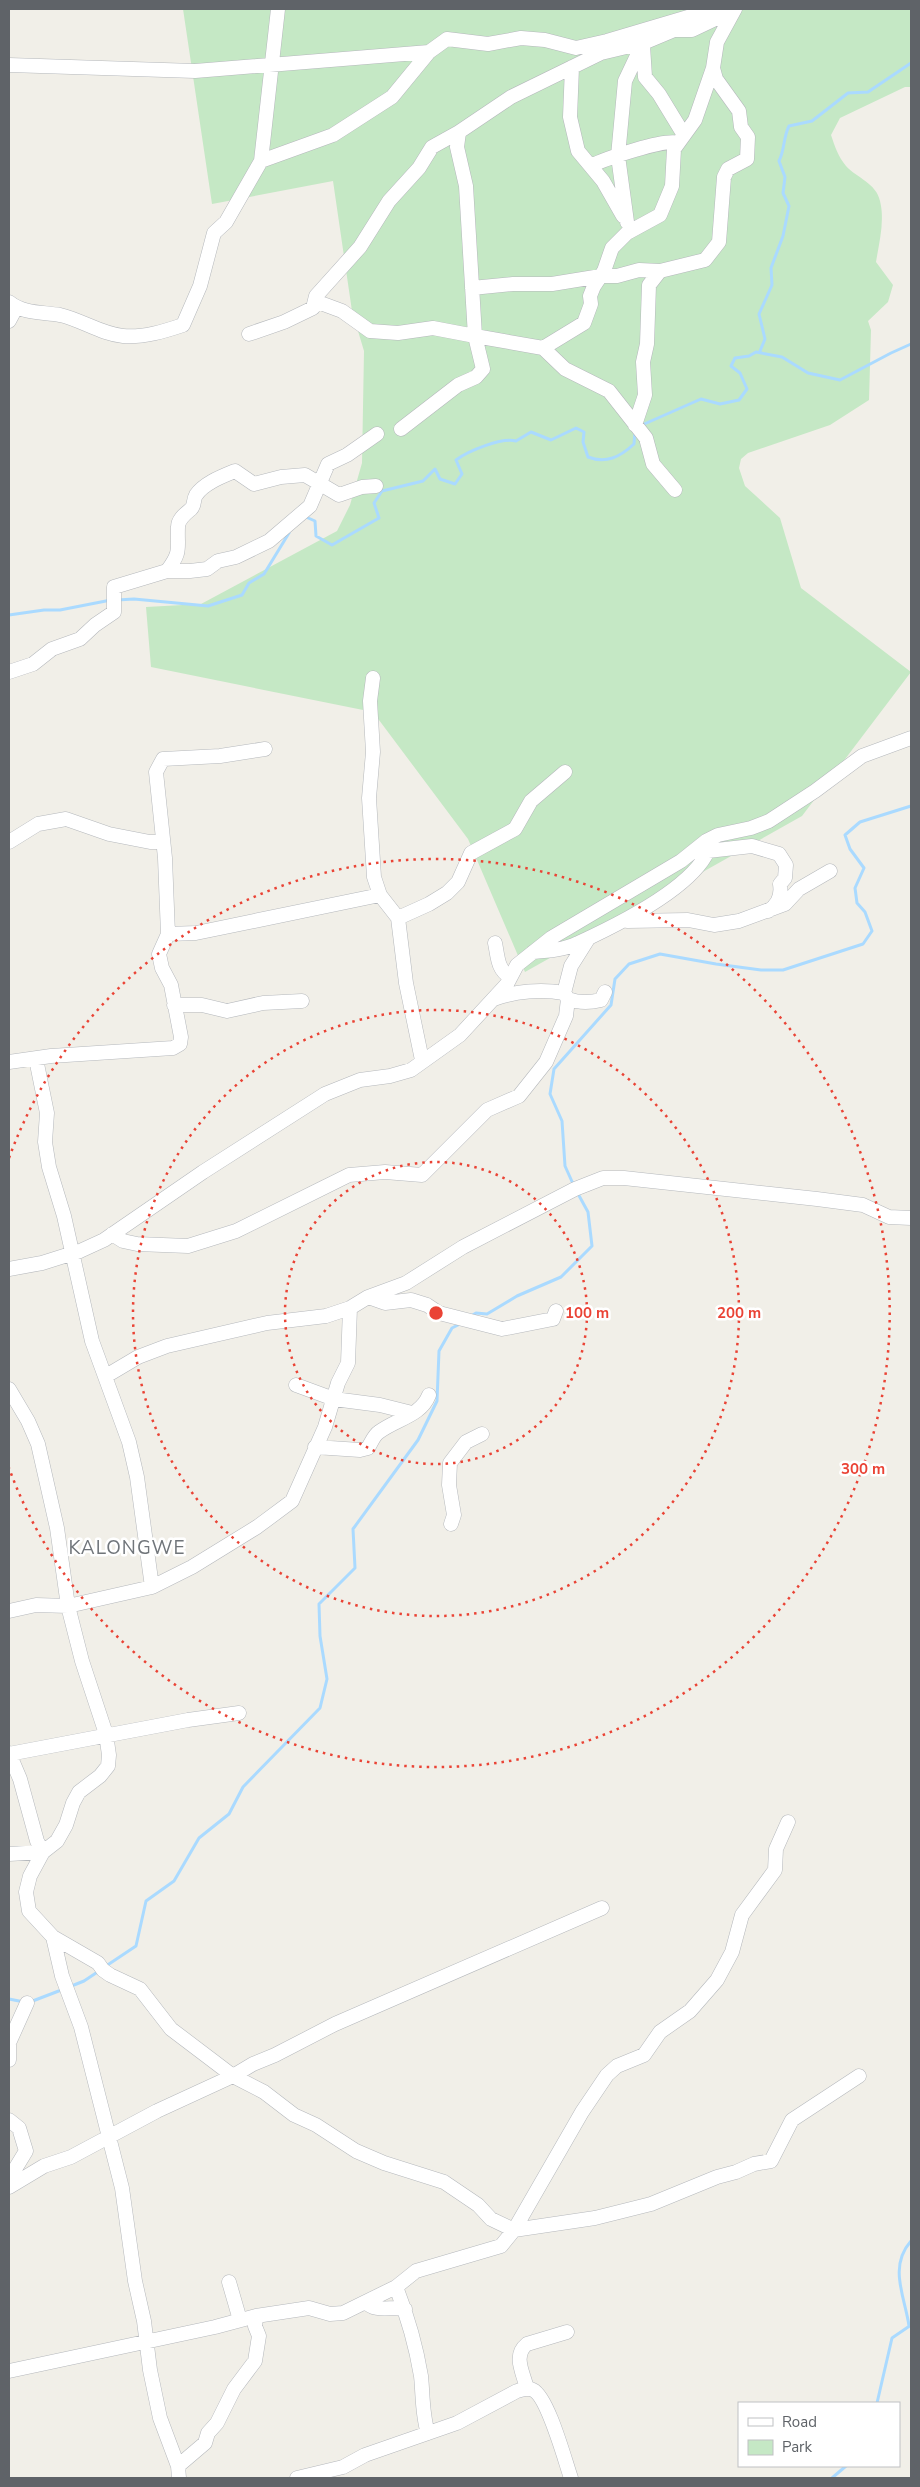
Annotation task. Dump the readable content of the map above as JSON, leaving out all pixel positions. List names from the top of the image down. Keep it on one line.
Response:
{"districts":["KALONGWE"],"legend":["Road","Park"],"rings":["100 m","200 m","300 m"]}
